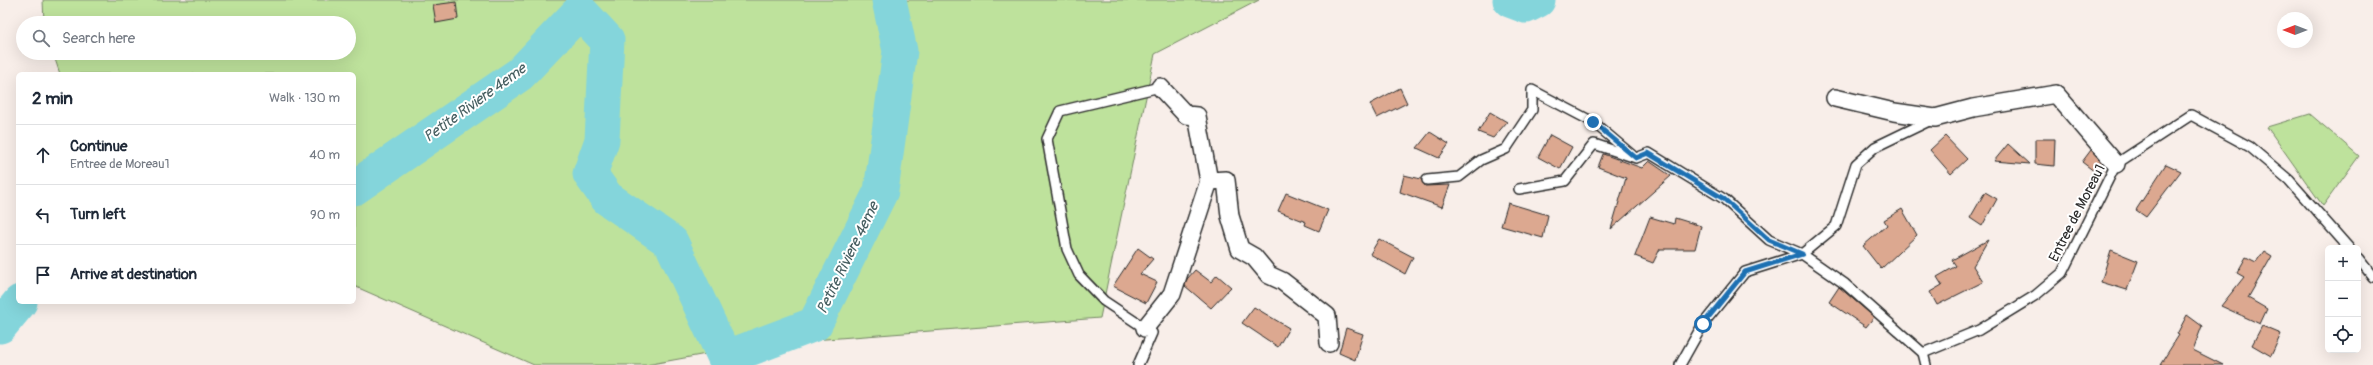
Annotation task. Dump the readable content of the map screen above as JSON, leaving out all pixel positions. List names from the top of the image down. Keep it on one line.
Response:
{"streets":{"lane":["Entree de Moreau1"]},"water":["Petite Riviere 4eme"],"north":"left","page":{"search":"Search here","heading":["2 min","Walk · 130 m"],"list":[["Continue","Entree de Moreau1","40 m"],["Turn left","90 m"],"Arrive at destination"],"map_buttons":["+","−"]}}
